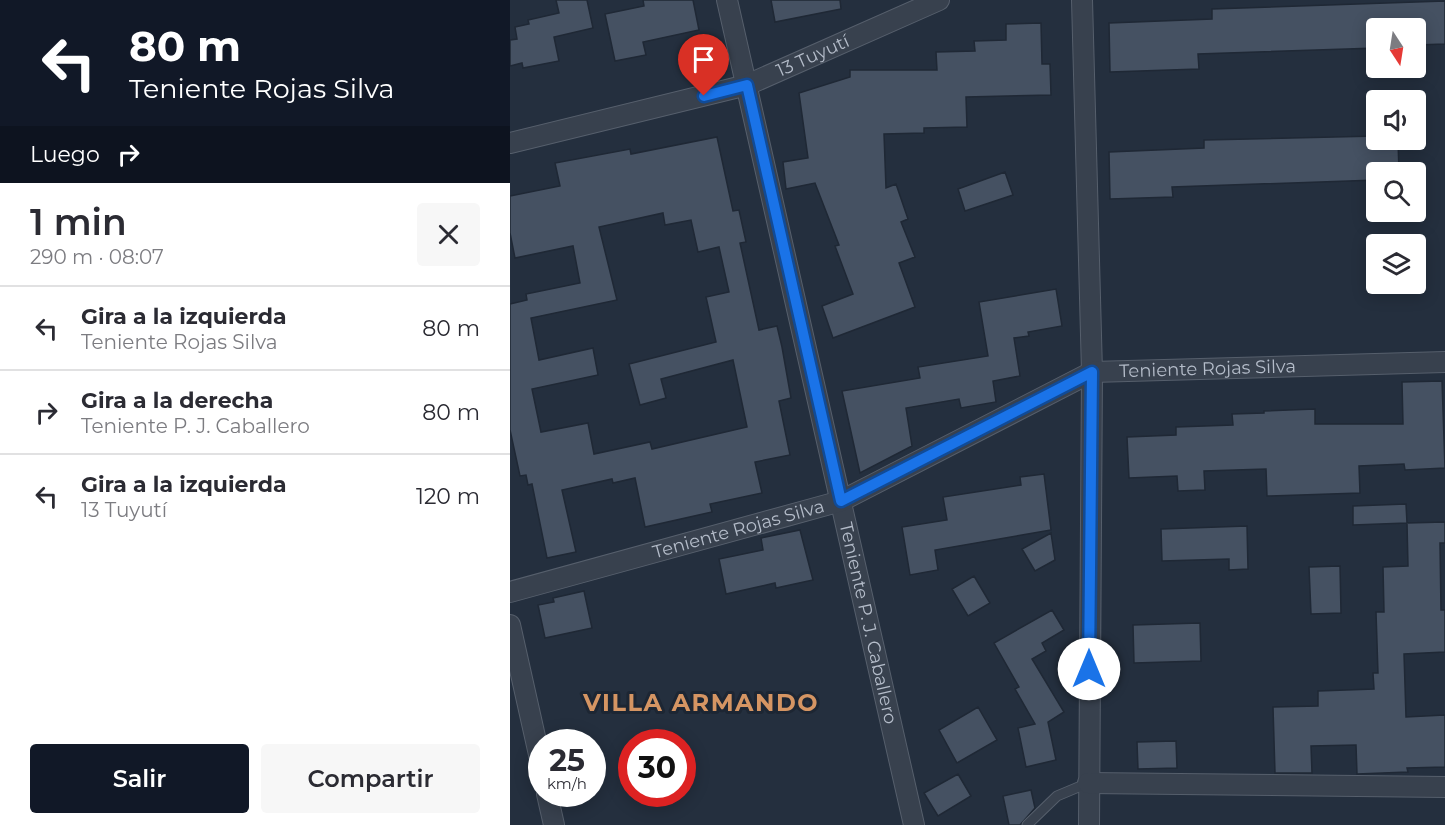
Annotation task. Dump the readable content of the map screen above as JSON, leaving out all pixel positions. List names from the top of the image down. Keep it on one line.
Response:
{"streets":{"street":["13 Tuyutí","Teniente Rojas Silva","Teniente P. J. Caballero"]},"crossings":[["13 Tuyutí","Teniente P. J. Caballero"],["Teniente Rojas Silva","Teniente P. J. Caballero"]],"districts":["VILLA ARMANDO"],"north":"bottom","page":{"turn":["80 m","Teniente Rojas Silva"],"then":"Luego","heading":["1 min","290 m · 08:07"],"list":[{"name":"Gira a la izquierda","note":"Teniente Rojas Silva","value":"80 m"},{"name":"Gira a la derecha","note":"Teniente P. J. Caballero","value":"80 m"},{"name":"Gira a la izquierda","note":"13 Tuyutí","value":"120 m"}],"speed":"25 km/h","limit":"30","buttons":["Salir","Compartir"]}}
